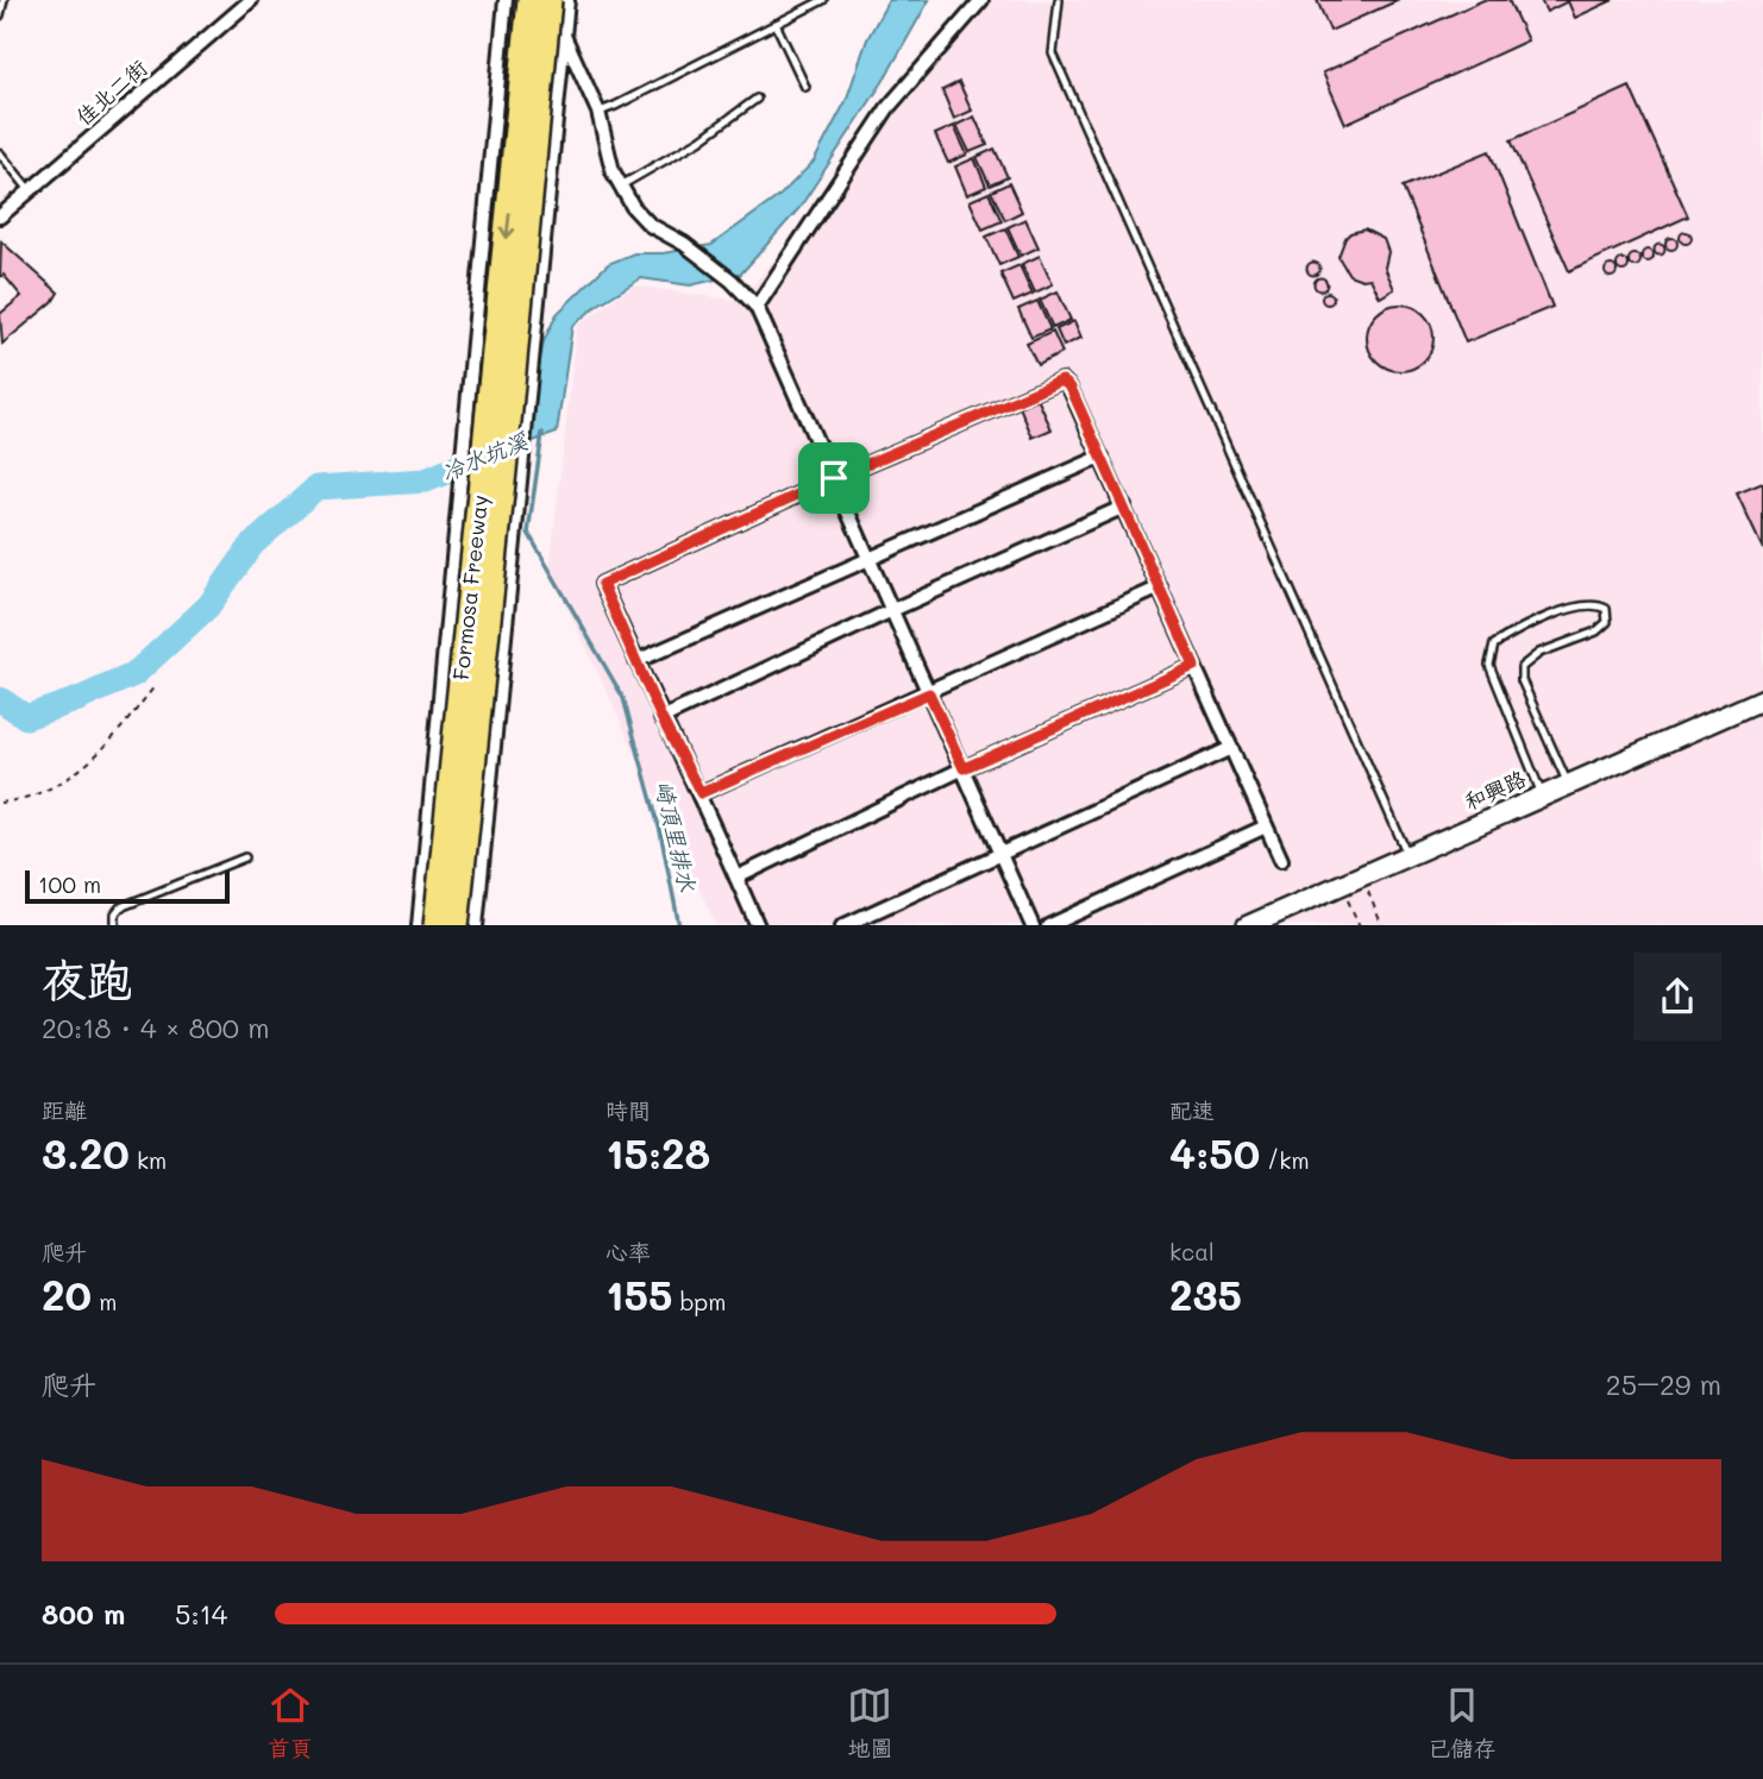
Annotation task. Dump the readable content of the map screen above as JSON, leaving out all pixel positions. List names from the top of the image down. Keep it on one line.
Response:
{"streets":{"highway":["Formosa Freeway"],"street":["佳北二街","和興路"]},"water":["冷水坑溪","崎頂里排水"],"scale_bar":"100 m","page":{"scale":"100 m","heading":["夜跑","20:18 · 4 × 800 m"],"stats":[["距離","3.20 km"],["時間","15:28"],["配速","4:50 /km"],["爬升","20 m"],["心率","155 bpm"],["kcal","235"]],"chart":["爬升","25–29 m"],"list":[{"name":"800 m","note":"5:14"}],"tabs":["首頁","地圖","已儲存"]}}
